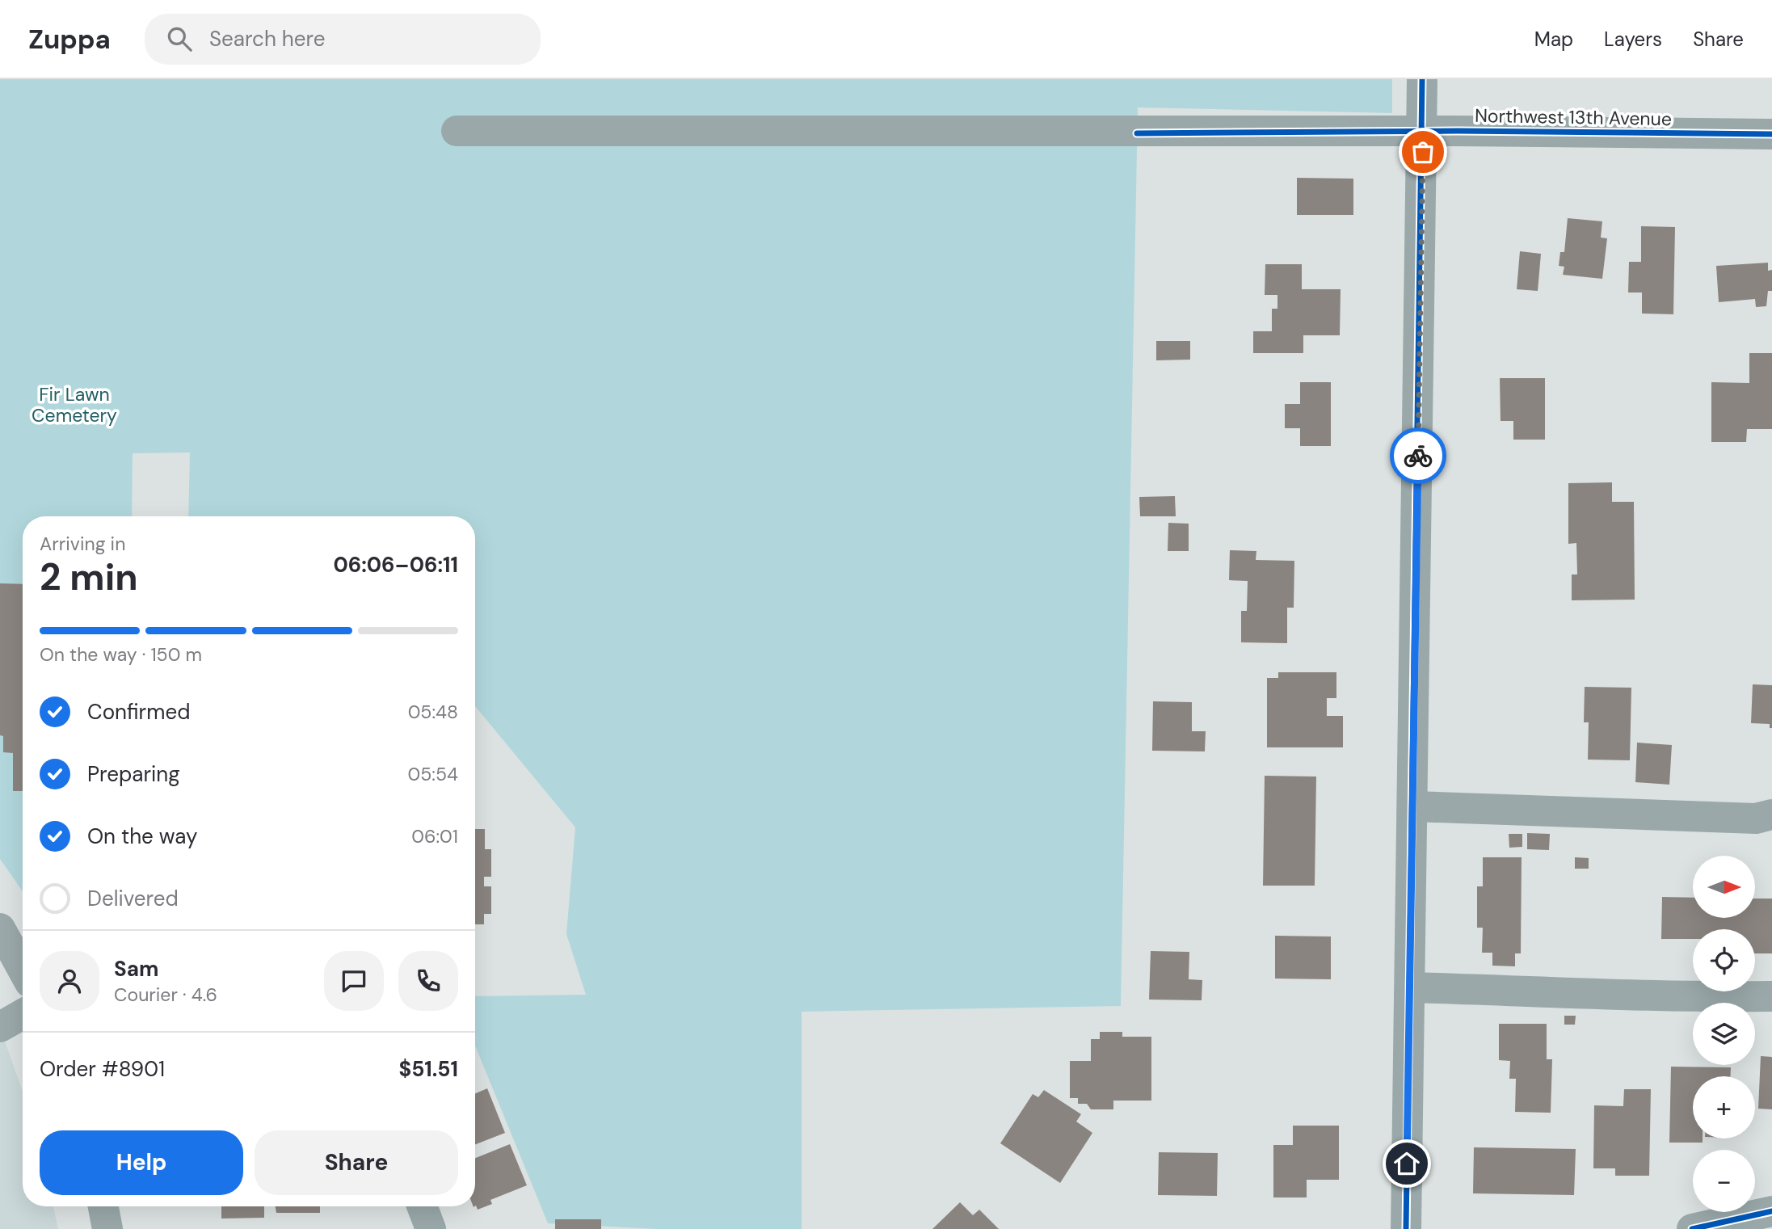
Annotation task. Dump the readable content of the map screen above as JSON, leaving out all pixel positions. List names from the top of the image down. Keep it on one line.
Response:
{"streets":{"street":["Northwest 13th Avenue"]},"parks":["Fir Lawn Cemetery"],"north":"right","page":{"header":"Zuppa","search":"Search here","nav":["Map","Layers","Share"],"heading":["2 min","Arriving in","06:06–06:11"],"panel":["Sam","Courier · 4.6","Order #8901","$51.51"],"bar":"On the way · 150 m","list":[["Confirmed","05:48"],["Preparing","05:54"],["On the way","06:01"],"Delivered"],"map_buttons":["+","−"],"buttons":["Help","Share"]}}
